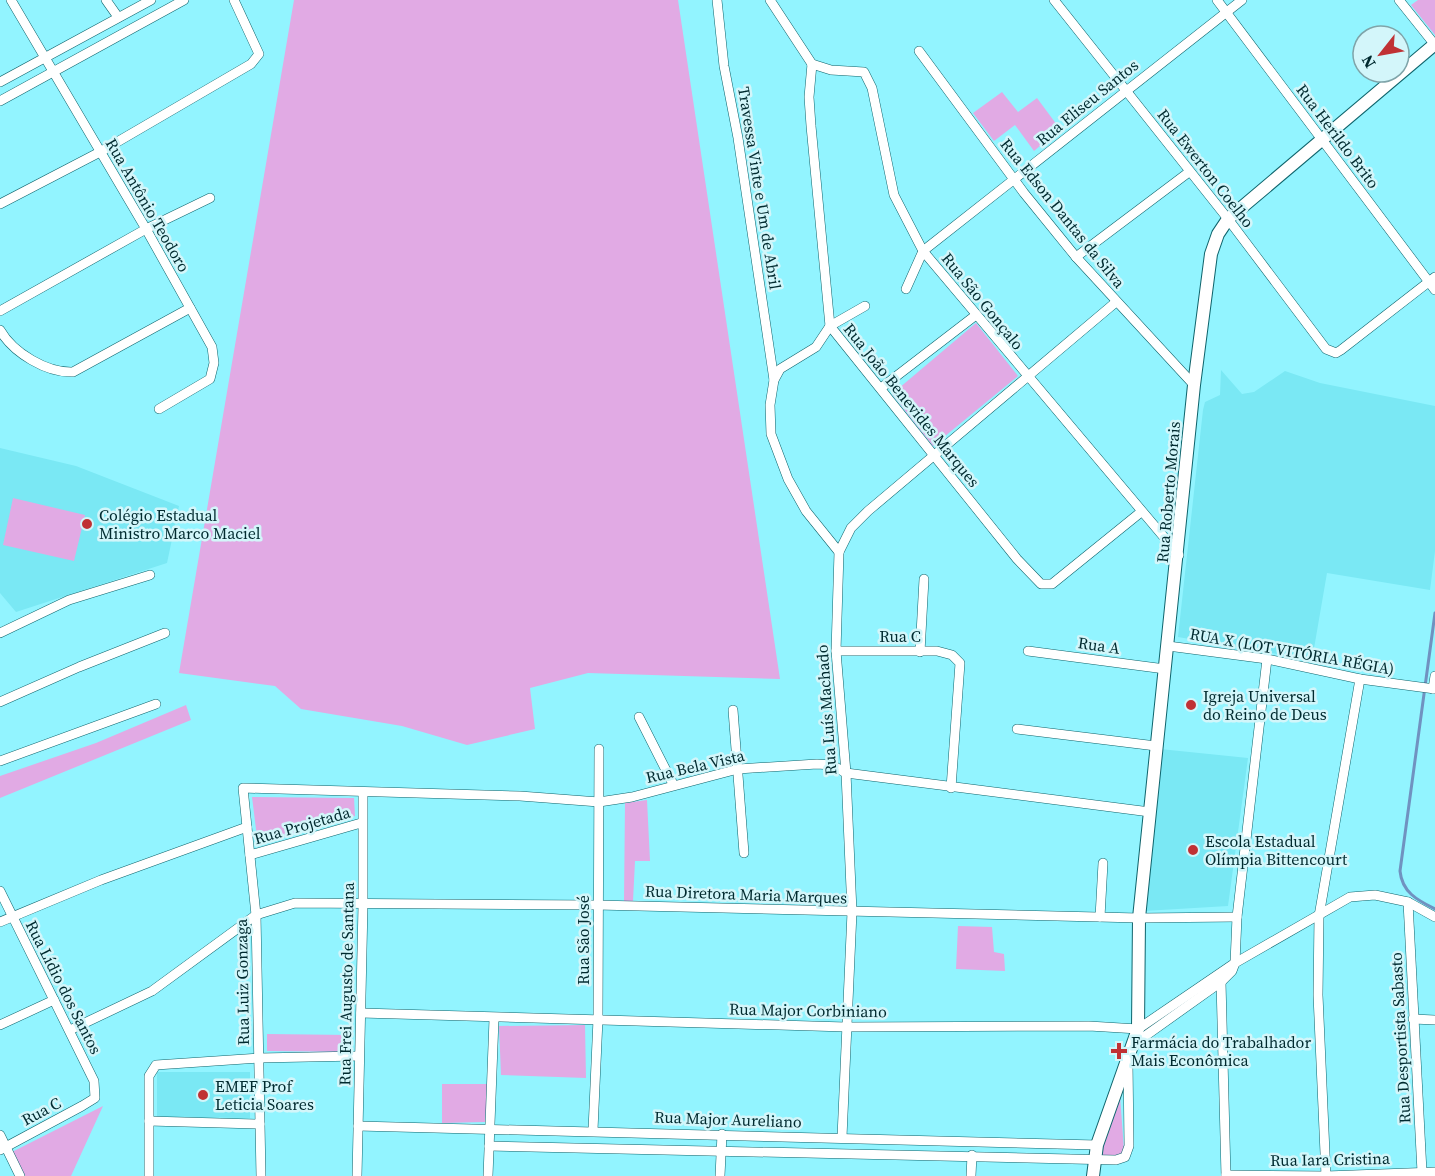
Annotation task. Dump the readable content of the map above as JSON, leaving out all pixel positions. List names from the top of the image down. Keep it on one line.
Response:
{"streets":{"street":["Rua Eliseu Santos","Rua Herildo Brito","Rua Ewerton Coelho","Travessa Vinte e Um de Abril","Rua Antônio Teodoro","Rua Edson Dantas da Silva","Rua São Gonçalo","Rua João Benevides Marques","Rua Roberto Morais","Rua C","Rua A","RUA X (LOT VITÓRIA RÉGIA)","Rua Luís Machado","Rua Bela Vista","Rua Projetada","Rua Diretora Maria Marques","Rua São José","Rua Luiz Gonzaga","Rua Frei Augusto de Santana","Rua Lídio dos Santos","Rua Major Corbiniano","Rua Desportista Sabasto","Rua Major Aureliano","Rua Iara Cristina"]},"crossings":[["Rua Eliseu Santos","Rua Herildo Brito"],["Rua Eliseu Santos","Rua Ewerton Coelho"],["Rua Eliseu Santos","Rua Edson Dantas da Silva"],["Rua Eliseu Santos","Rua São Gonçalo"],["Rua Herildo Brito","Rua Ewerton Coelho"],["Rua Herildo Brito","Rua Roberto Morais"],["Rua Ewerton Coelho","Rua Roberto Morais"],["Rua Edson Dantas da Silva","Rua Roberto Morais"],["Rua São Gonçalo","Rua João Benevides Marques"],["Rua São Gonçalo","Rua Roberto Morais"],["Rua Roberto Morais","Rua A"],["Rua Roberto Morais","RUA X (LOT VITÓRIA RÉGIA)"],["Rua Roberto Morais","Rua Bela Vista"],["Rua Roberto Morais","Rua Diretora Maria Marques"],["Rua Roberto Morais","Rua Major Corbiniano"],["Rua Roberto Morais","Rua Major Aureliano"],["Rua C","Rua Luís Machado"],["Rua C","Rua Bela Vista"],["Rua C","Rua Lídio dos Santos"],["Rua Luís Machado","Rua Bela Vista"],["Rua Luís Machado","Rua Diretora Maria Marques"],["Rua Luís Machado","Rua Major Corbiniano"],["Rua Luís Machado","Rua Major Aureliano"],["Rua Bela Vista","Rua São José"],["Rua Bela Vista","Rua Luiz Gonzaga"],["Rua Bela Vista","Rua Frei Augusto de Santana"],["Rua Projetada","Rua Luiz Gonzaga"],["Rua Projetada","Rua Frei Augusto de Santana"],["Rua Diretora Maria Marques","Rua São José"],["Rua Diretora Maria Marques","Rua Luiz Gonzaga"],["Rua Diretora Maria Marques","Rua Frei Augusto de Santana"],["Rua Diretora Maria Marques","Rua Lídio dos Santos"],["Rua São José","Rua Major Corbiniano"],["Rua São José","Rua Major Aureliano"],["Rua Frei Augusto de Santana","Rua Major Corbiniano"],["Rua Frei Augusto de Santana","Rua Major Aureliano"],["Rua Desportista Sabasto","Rua Iara Cristina"]],"places":{"other":["Colégio Estadual Ministro Marco Maciel","Igreja Universal do Reino de Deus","Escola Estadual Olímpia Bittencourt","EMEF Prof Leticia Soares"],"health":["Farmácia do Trabalhador Mais Econômica"]},"north":"bottom left"}
